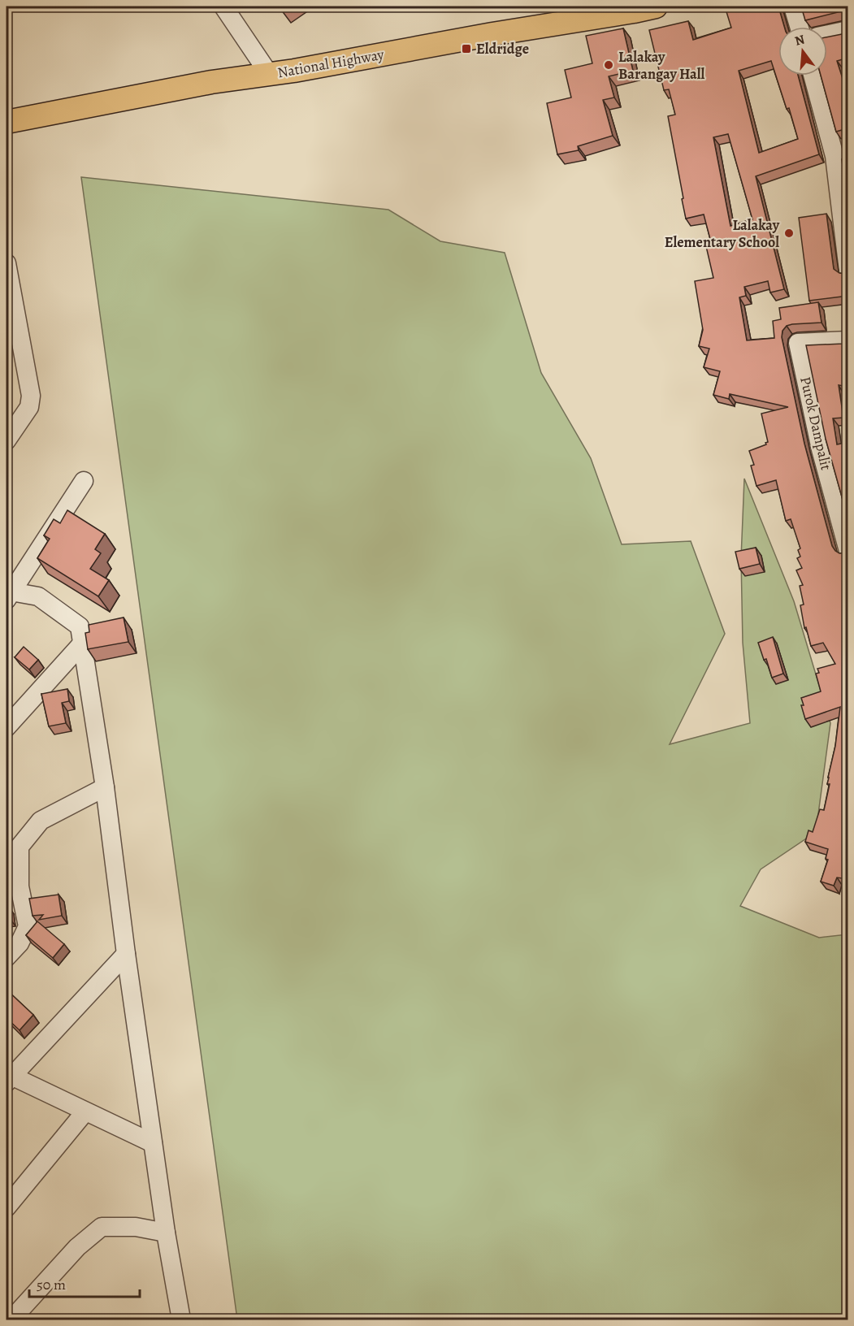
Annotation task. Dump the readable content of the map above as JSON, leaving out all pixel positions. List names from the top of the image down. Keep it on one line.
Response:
{"streets":{"main road":["National Highway"],"street":["Purok Dampalit"]},"places":{"transit":["Eldridge"],"other":["Lalakay Barangay Hall","Lalakay Elementary School"]},"scale_bar":"50 m","north":"top"}
